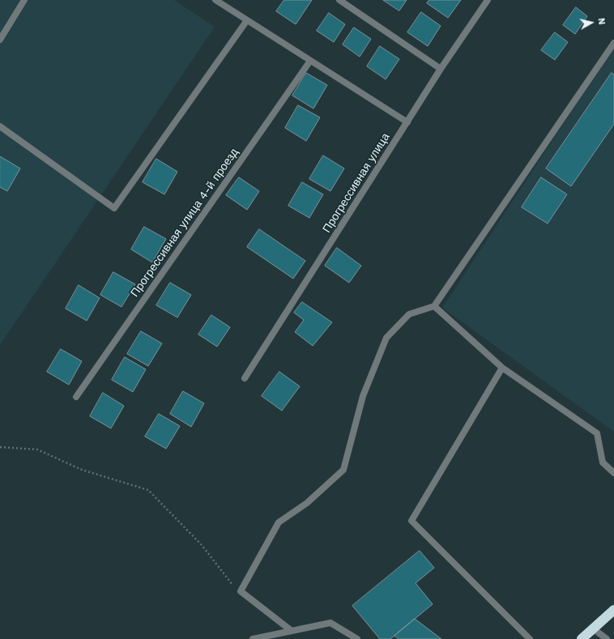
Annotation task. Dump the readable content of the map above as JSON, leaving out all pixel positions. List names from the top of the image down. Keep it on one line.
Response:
{"streets":{"street":["Прогрессивная улица","Прогрессивная улица 4-й проезд"]},"north":"right"}
